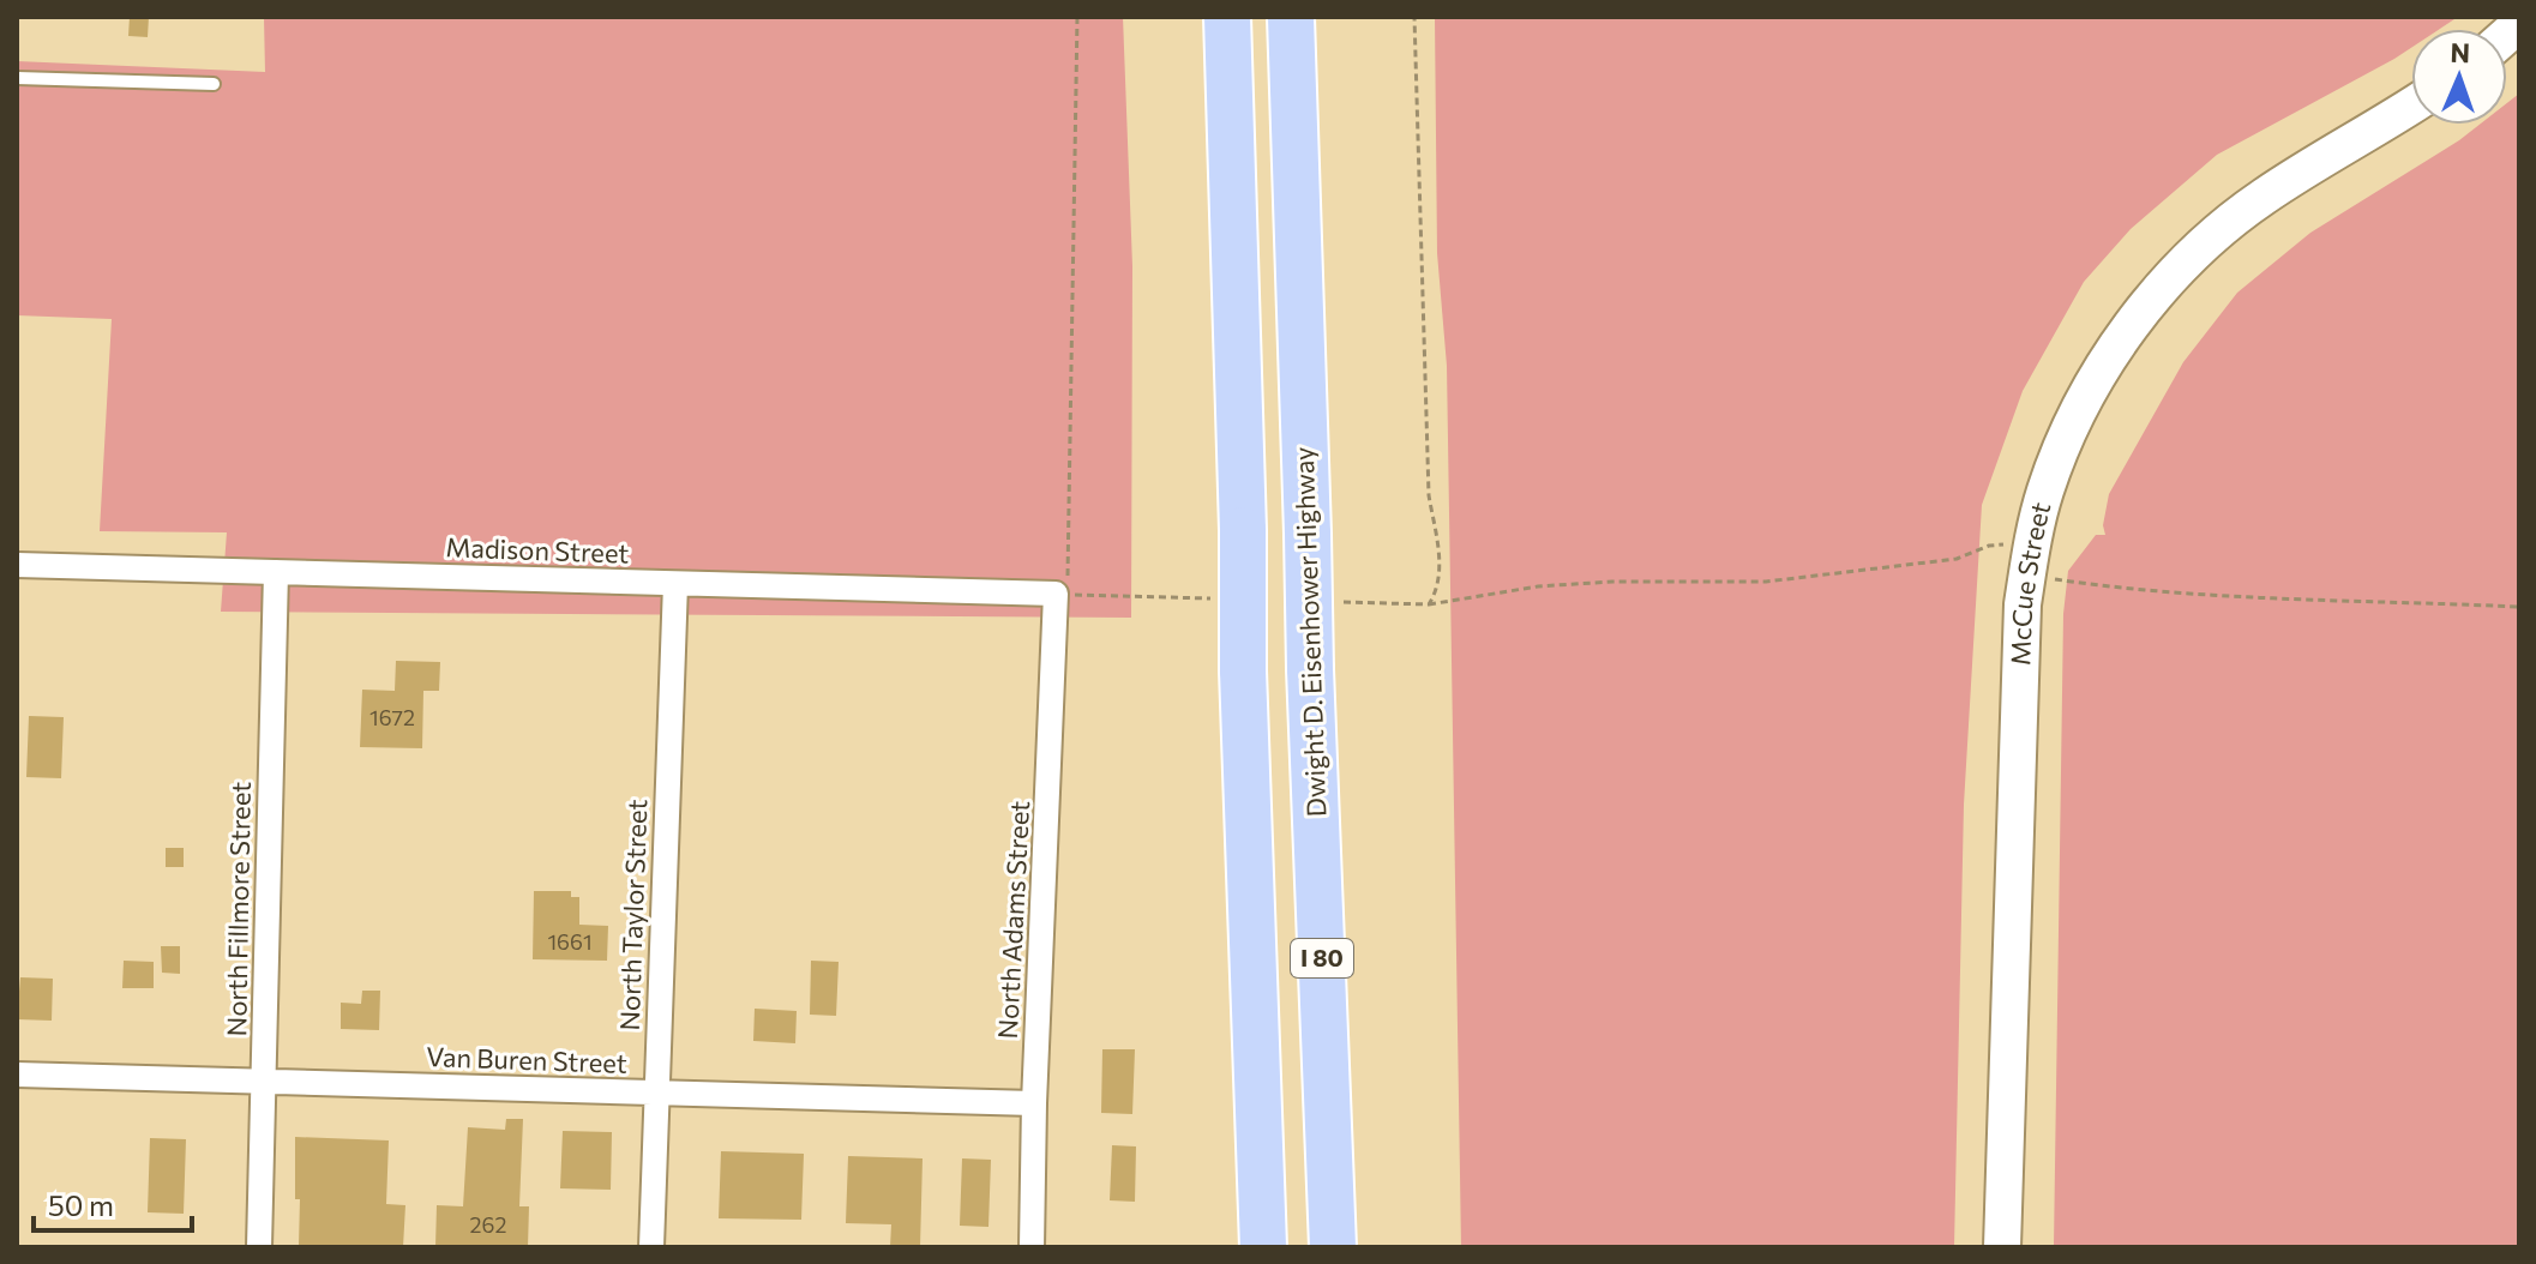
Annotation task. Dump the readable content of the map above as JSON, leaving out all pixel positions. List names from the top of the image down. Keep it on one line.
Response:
{"streets":{"highway":["Dwight D. Eisenhower Highway","I 80"],"main road":["McCue Street"],"street":["Madison Street","North Fillmore Street","North Taylor Street","North Adams Street","Van Buren Street"]},"crossings":[["Madison Street","North Fillmore Street"],["Madison Street","North Taylor Street"],["Madison Street","North Adams Street"],["North Fillmore Street","Van Buren Street"],["North Taylor Street","Van Buren Street"],["North Adams Street","Van Buren Street"]],"house_numbers":["1672","1661","262"],"scale_bar":"50 m","north":"top"}
